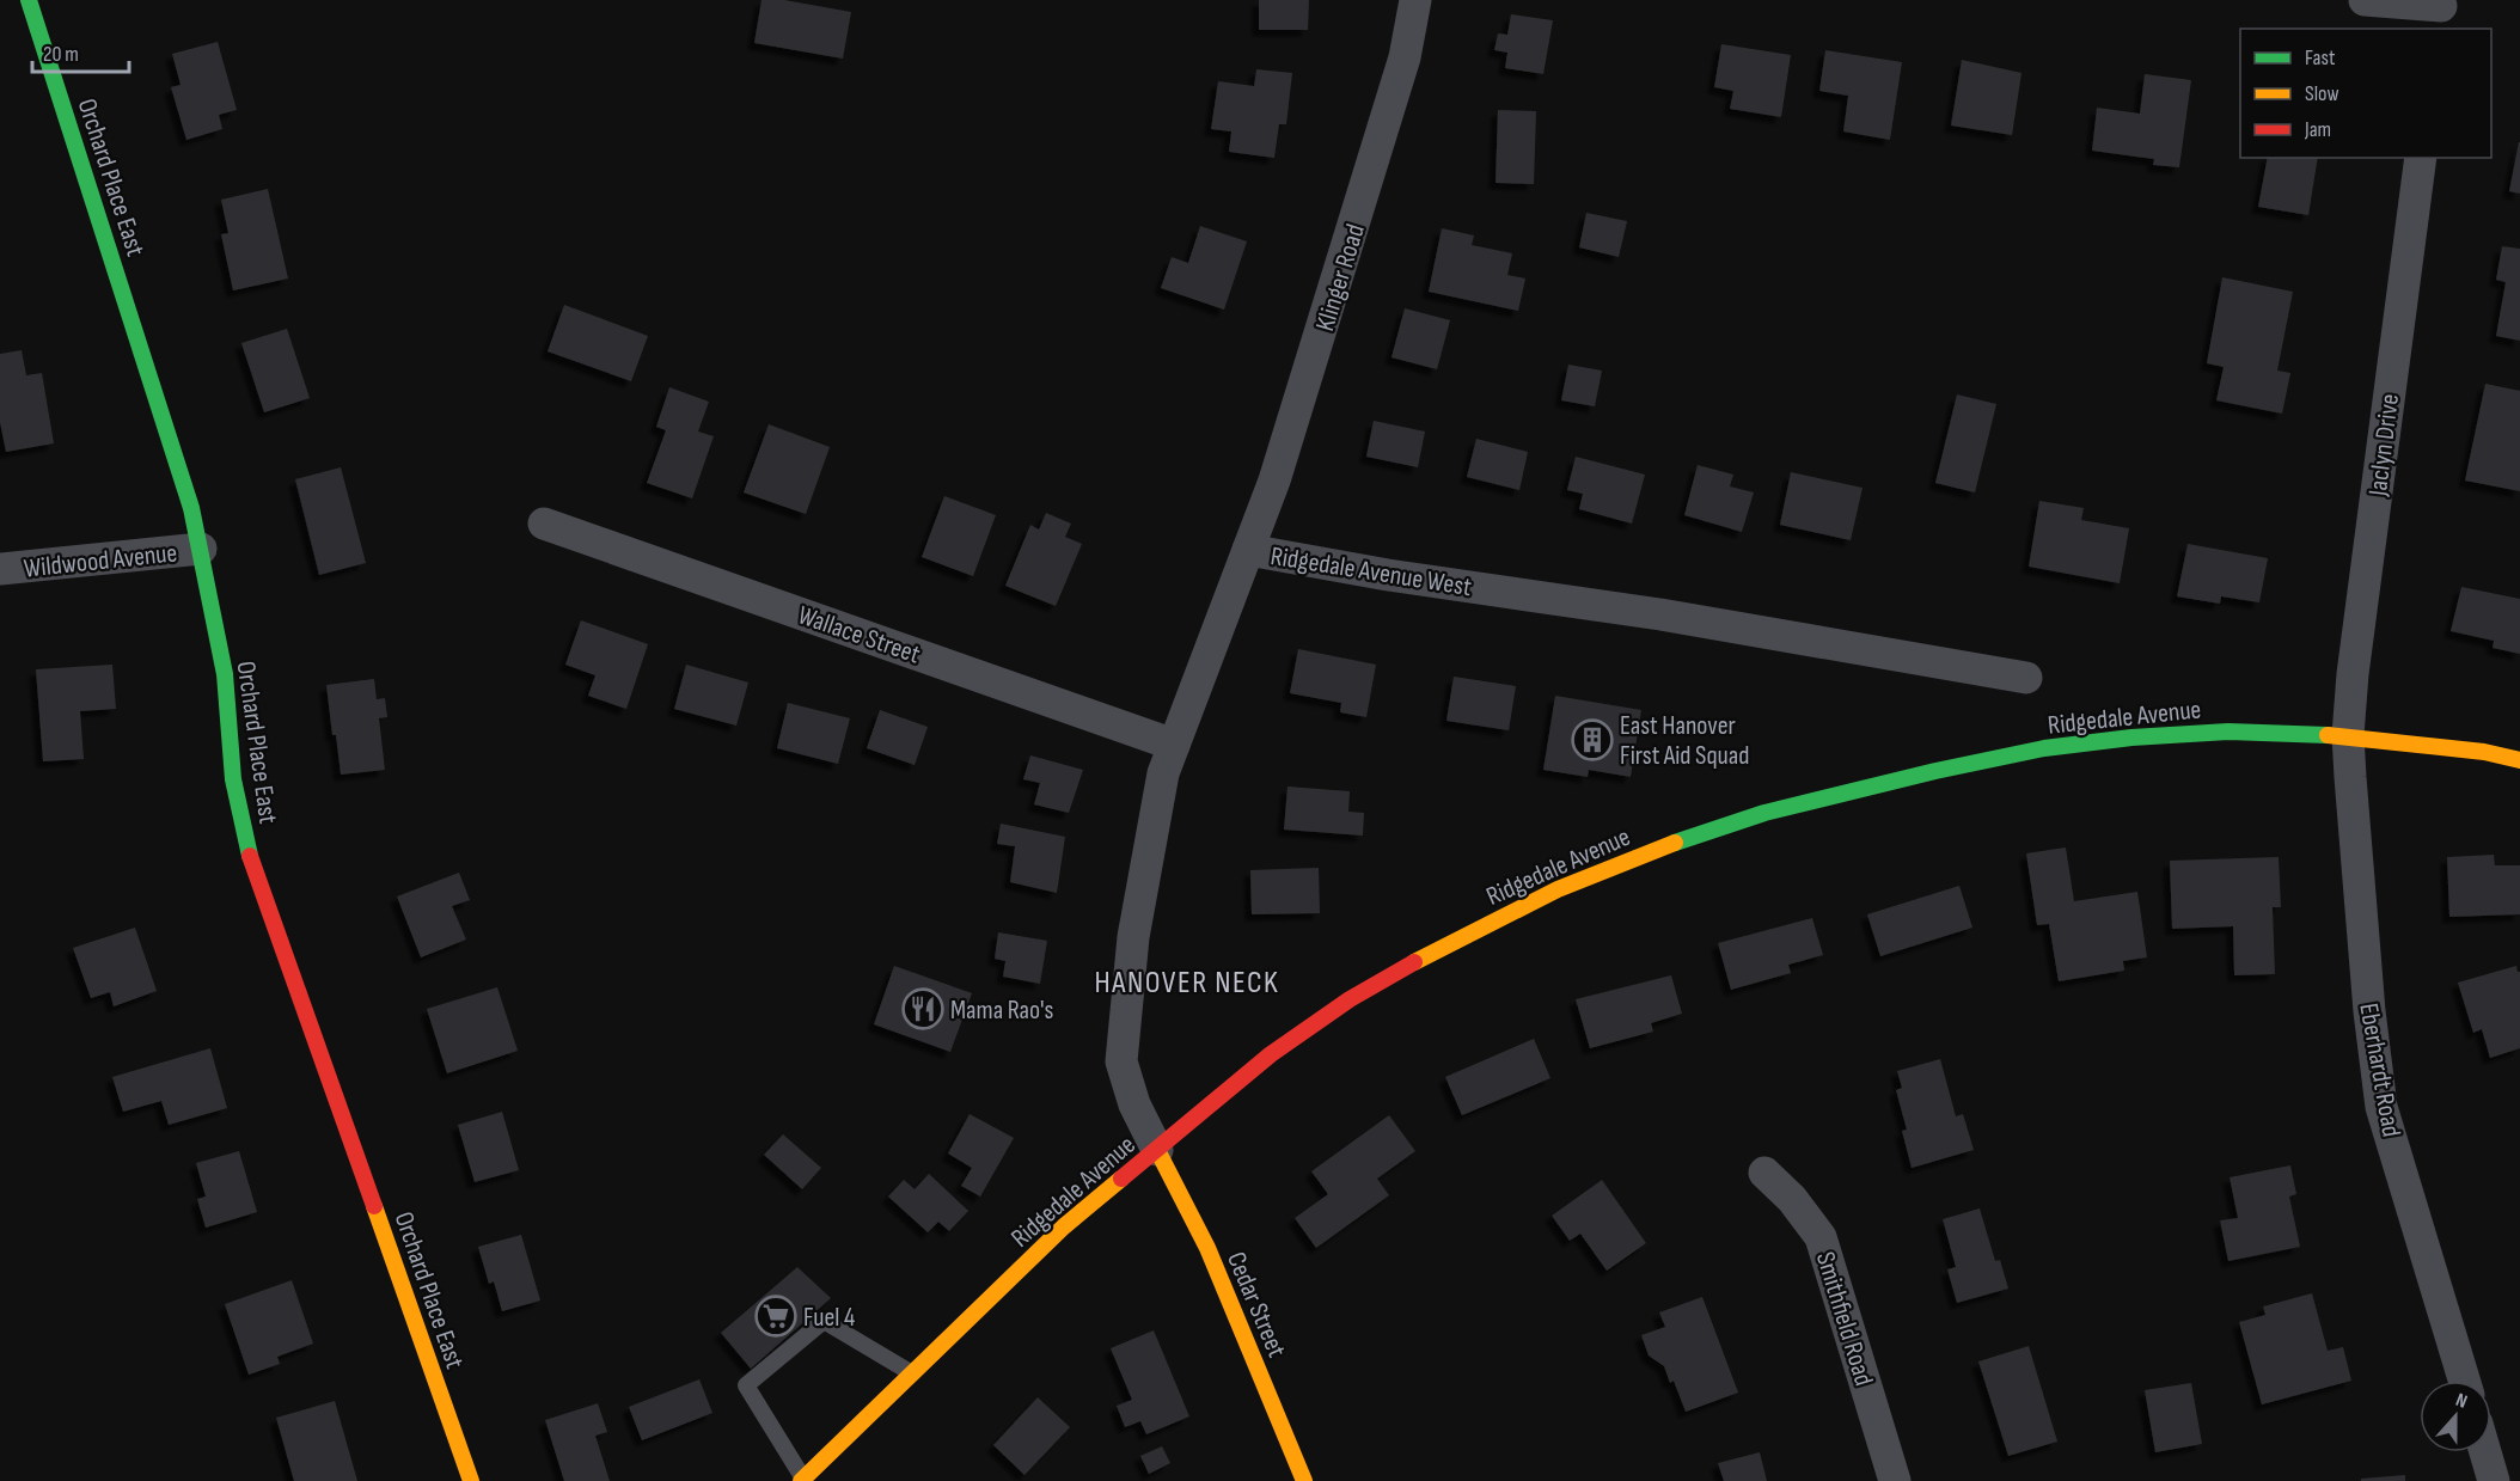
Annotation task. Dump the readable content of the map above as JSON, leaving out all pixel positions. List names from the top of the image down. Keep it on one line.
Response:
{"streets":{"main road":["Orchard Place East","Ridgedale Avenue","Cedar Street"],"street":["Klinger Road","Jaclyn Drive","Wildwood Avenue","Ridgedale Avenue West","Wallace Street","Eberhardt Road","Smithfield Road"]},"crossings":[["Orchard Place East","Wildwood Avenue"],["Klinger Road","Ridgedale Avenue West"],["Jaclyn Drive","Ridgedale Avenue"],["Jaclyn Drive","Eberhardt Road"],["Ridgedale Avenue West","Wallace Street"],["Ridgedale Avenue West","Ridgedale Avenue"],["Ridgedale Avenue West","Cedar Street"],["Ridgedale Avenue","Eberhardt Road"],["Ridgedale Avenue","Cedar Street"]],"districts":["HANOVER NECK"],"places":{"building":["East Hanover First Aid Squad"],"restaurant":["Mama Rao's"],"supermarket":["Fuel 4"]},"legend":["Fast","Slow","Jam"],"scale_bar":"20 m","north":"top"}
